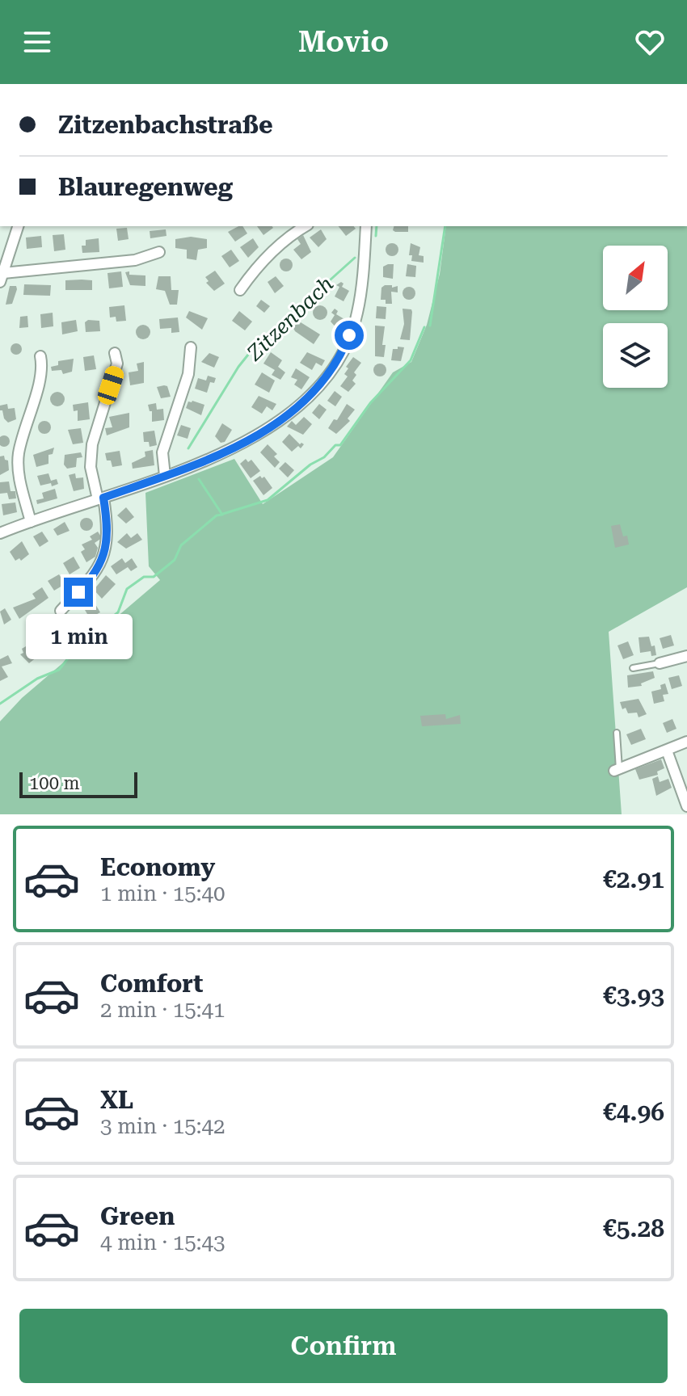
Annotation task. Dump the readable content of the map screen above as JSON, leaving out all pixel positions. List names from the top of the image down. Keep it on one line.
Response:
{"water":["Zitzenbach"],"scale_bar":"100 m","north":"top right","page":{"header":"Movio","banner":["Zitzenbachstraße","Blauregenweg"],"bubble":"1 min","scale":"100 m","list":[{"name":"Economy","note":"1 min · 15:40","value":"€2.91"},{"name":"Comfort","note":"2 min · 15:41","value":"€3.93"},{"name":"XL","note":"3 min · 15:42","value":"€4.96"},{"name":"Green","note":"4 min · 15:43","value":"€5.28"}],"buttons":"Confirm"}}
